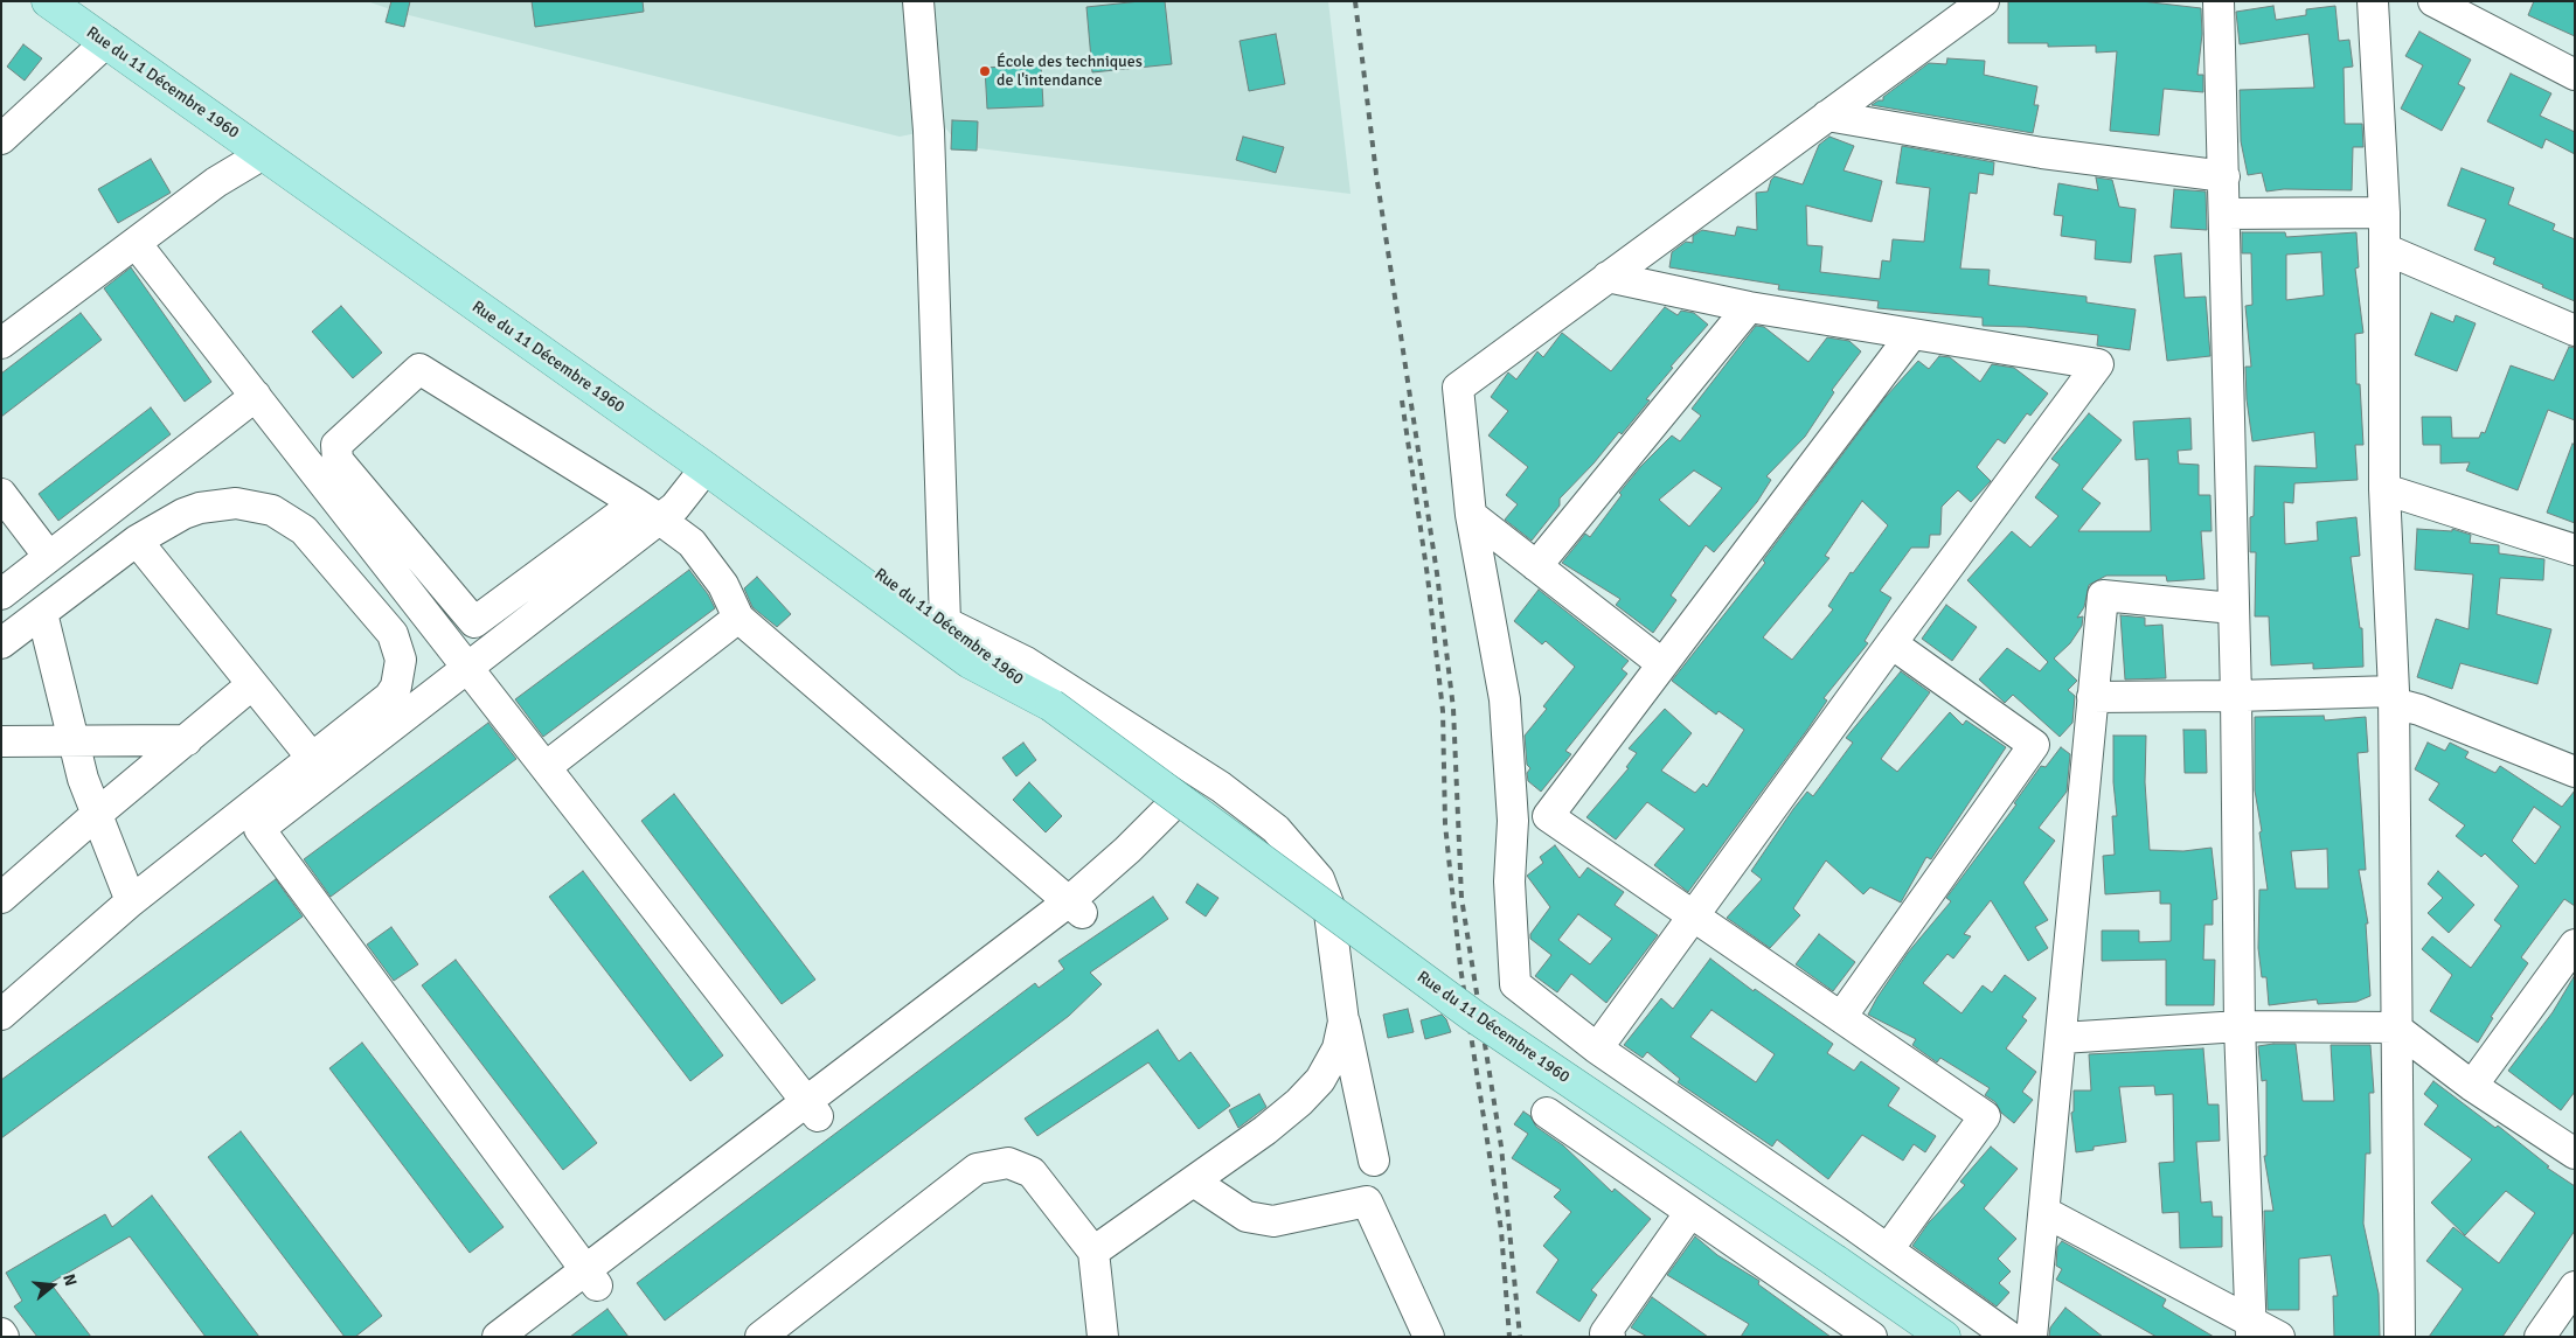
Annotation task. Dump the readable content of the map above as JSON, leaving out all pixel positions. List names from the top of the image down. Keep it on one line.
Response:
{"streets":{"main road":["Rue du 11 Décembre 1960"]},"places":["École des techniques de l'intendance"],"north":"right"}
